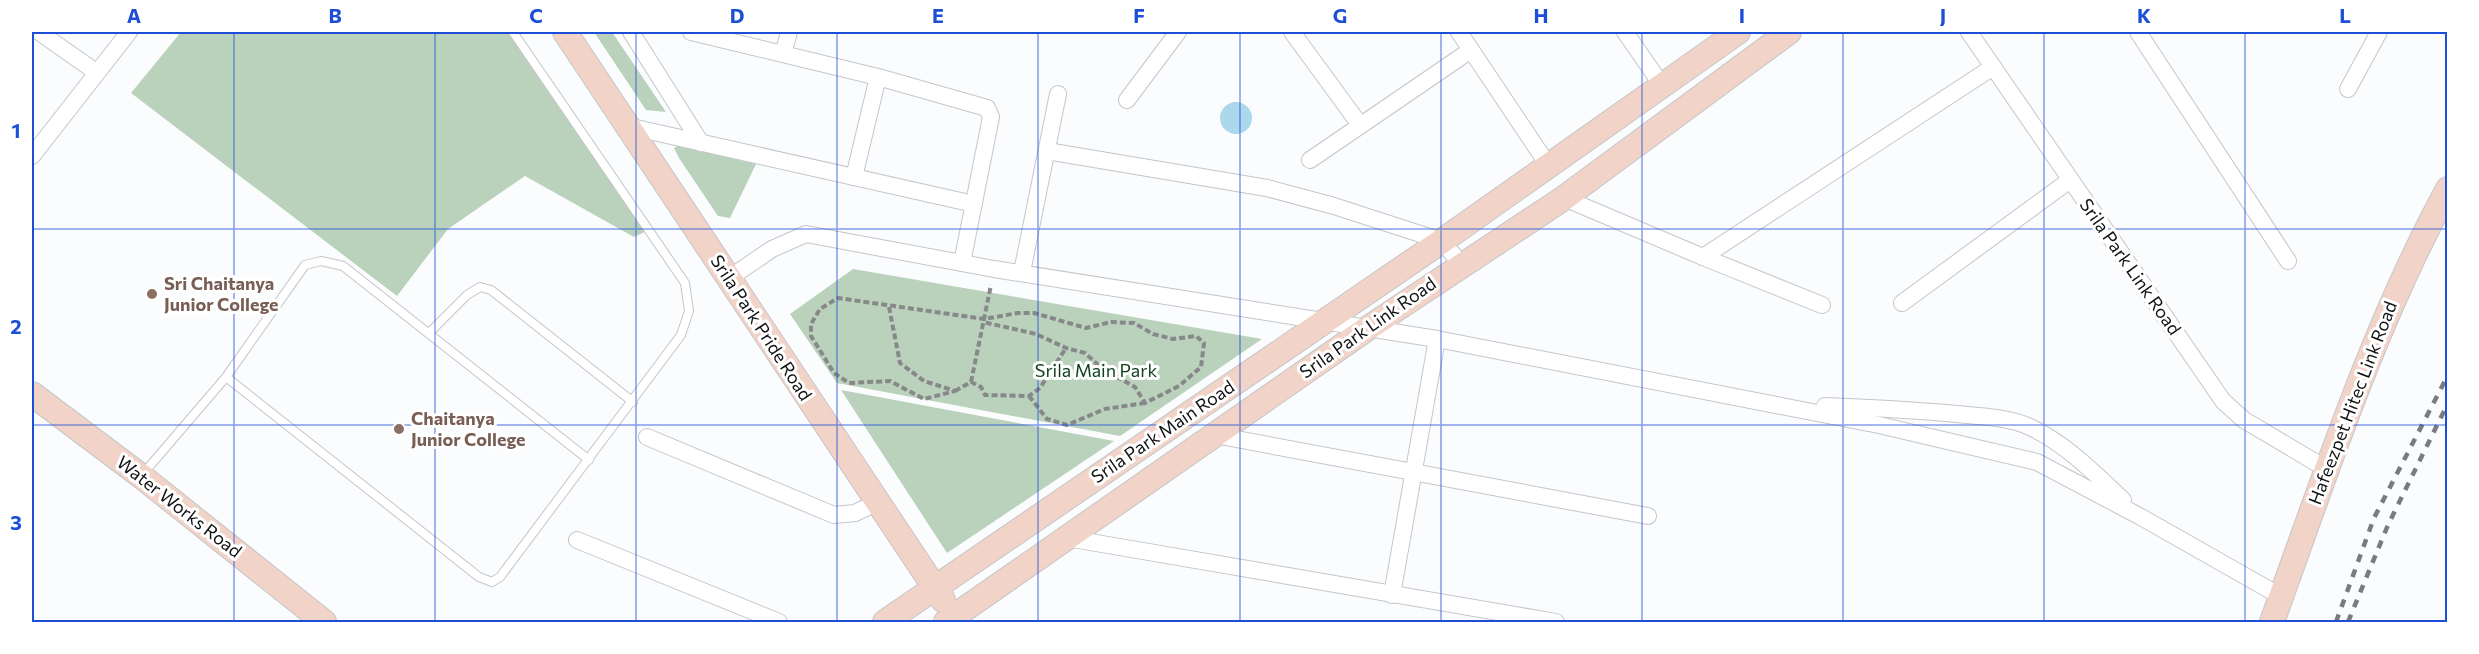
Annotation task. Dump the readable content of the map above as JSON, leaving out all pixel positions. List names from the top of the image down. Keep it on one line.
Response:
{"streets":{"street":["Srila Park Link Road","Srila Park Pride Road","Hafeezpet Hitec Link Road","Srila Park Main Road","Water Works Road"]},"crossings":[["Srila Park Link Road","Srila Park Pride Road"],["Srila Park Link Road","Hafeezpet Hitec Link Road"],["Srila Park Pride Road","Srila Park Main Road"]],"parks":["Srila Main Park"],"places":["Sri Chaitanya Junior College","Chaitanya Junior College"],"grid":{"columns":["A","B","C","D","E","F","G","H","I","J","K","L"],"rows":["1","2","3"]}}
